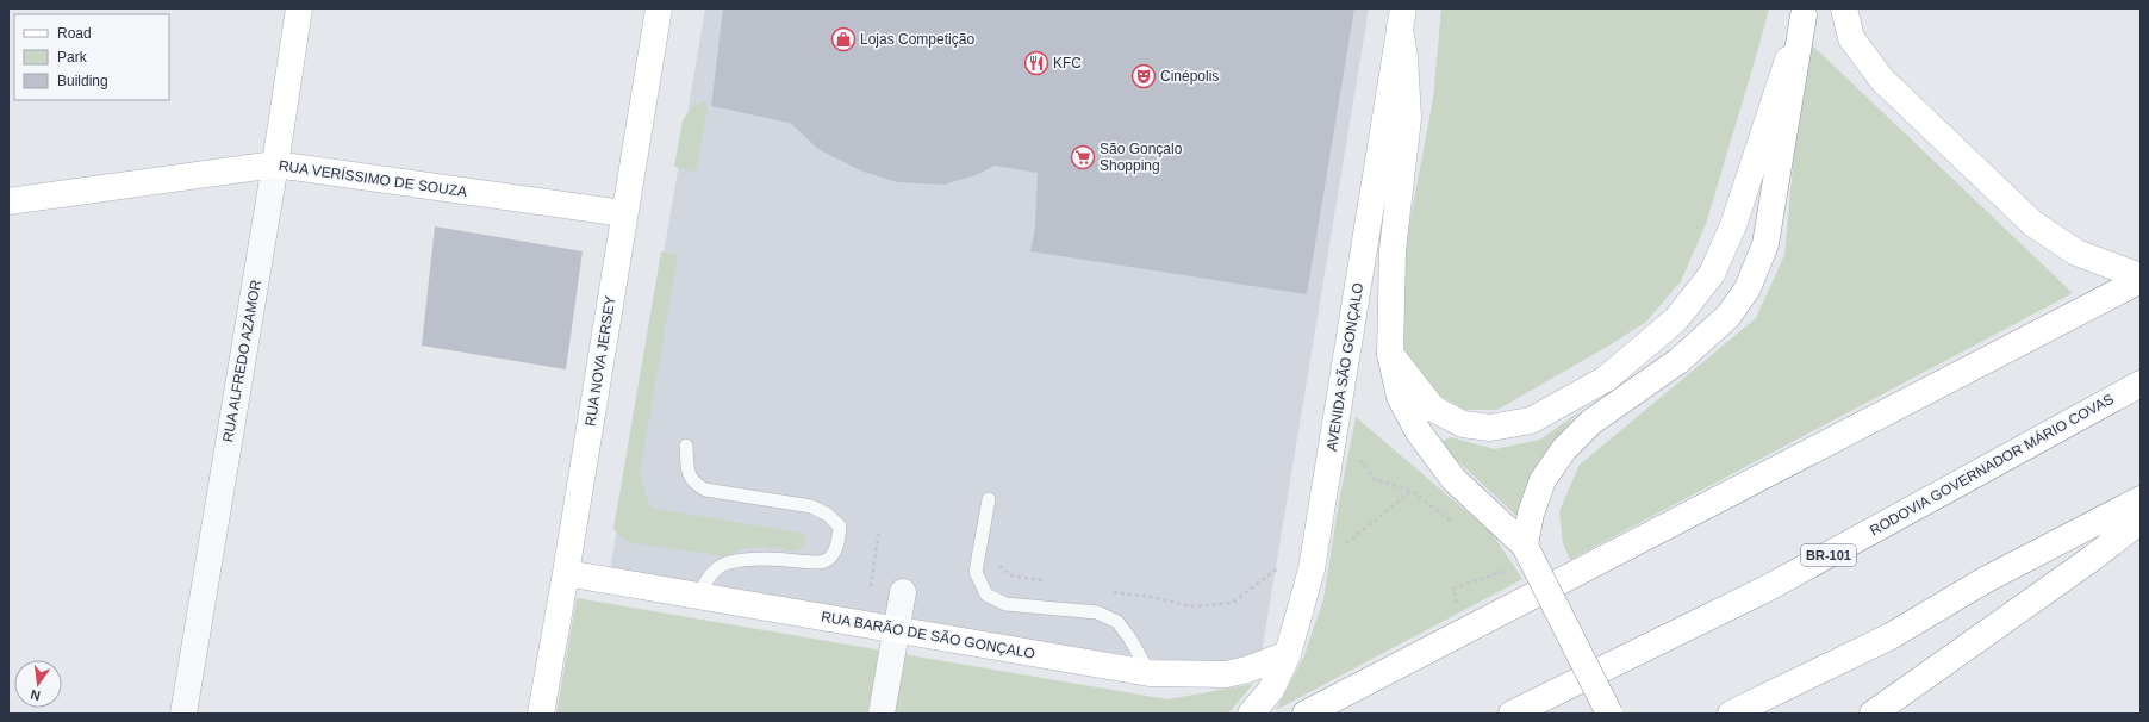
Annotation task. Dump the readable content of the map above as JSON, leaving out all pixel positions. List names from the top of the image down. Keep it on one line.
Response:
{"streets":{"main road":["RUA VERÍSSIMO DE SOUZA","RUA ALFREDO AZAMOR","RUA NOVA JERSEY","AVENIDA SÃO GONÇALO","RODOVIA GOVERNADOR MÁRIO COVAS","BR-101","RUA BARÃO DE SÃO GONÇALO"]},"crossings":[["RUA VERÍSSIMO DE SOUZA","RUA ALFREDO AZAMOR"],["RUA VERÍSSIMO DE SOUZA","RUA NOVA JERSEY"],["RUA NOVA JERSEY","RUA BARÃO DE SÃO GONÇALO"],["AVENIDA SÃO GONÇALO","RUA BARÃO DE SÃO GONÇALO"]],"places":{"shop":["Lojas Competição"],"restaurant":["KFC"],"theatre":["Cinépolis"],"supermarket":["São Gonçalo Shopping"]},"legend":["Road","Park","Building"],"north":"bottom"}
